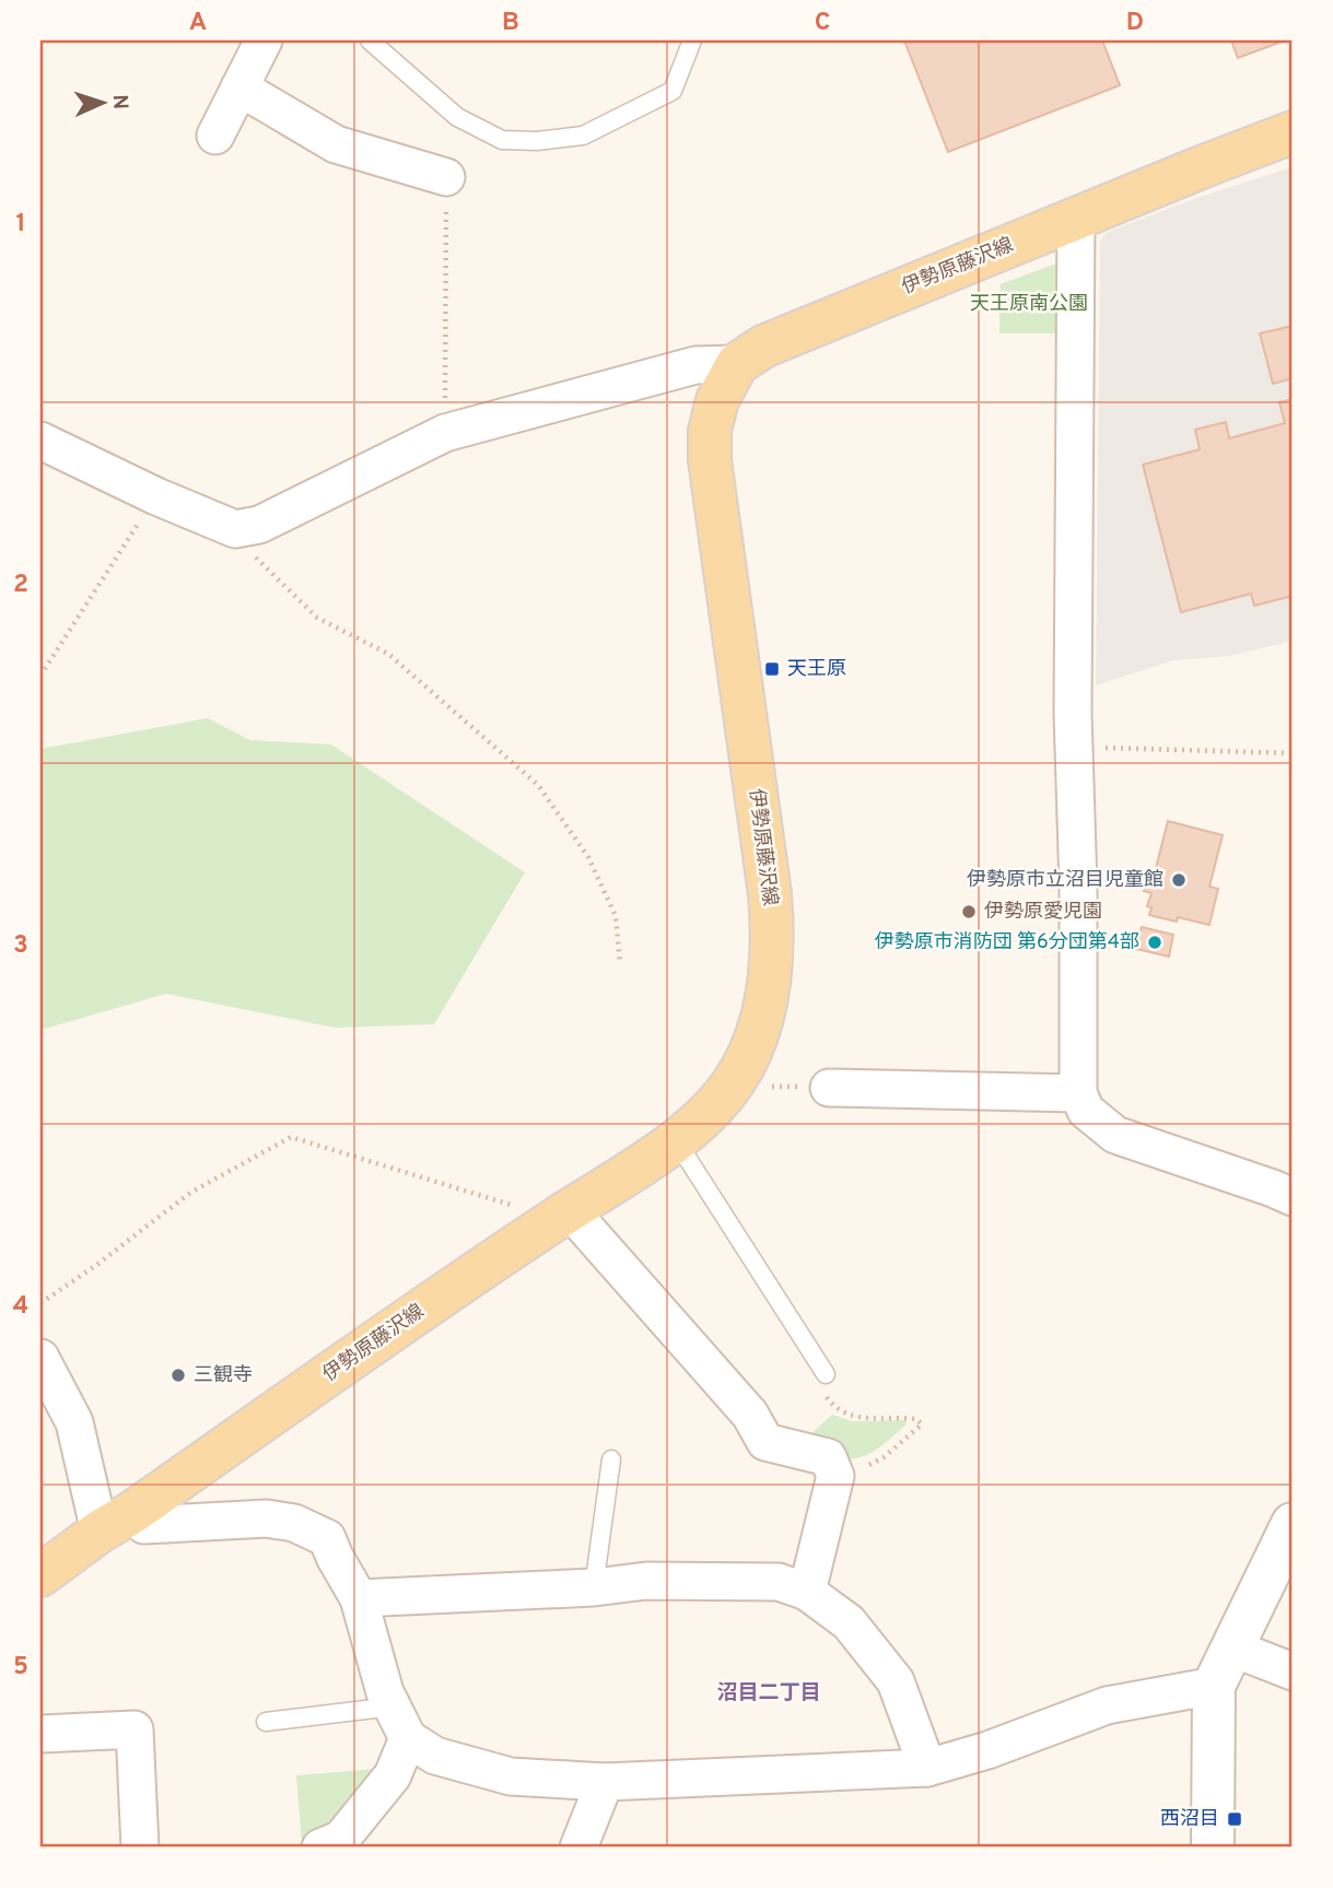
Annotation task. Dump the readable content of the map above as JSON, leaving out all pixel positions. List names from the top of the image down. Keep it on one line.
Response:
{"streets":{"main road":["伊勢原藤沢線"]},"districts":["沼目二丁目"],"parks":["天王原南公園"],"places":{"transit":["天王原","西沼目"],"other":["伊勢原市立沼目児童館","伊勢原愛児園","伊勢原市消防団 第6分団第4部","三観寺"]},"north":"right","grid":{"columns":["A","B","C","D"],"rows":["1","2","3","4","5"]}}
